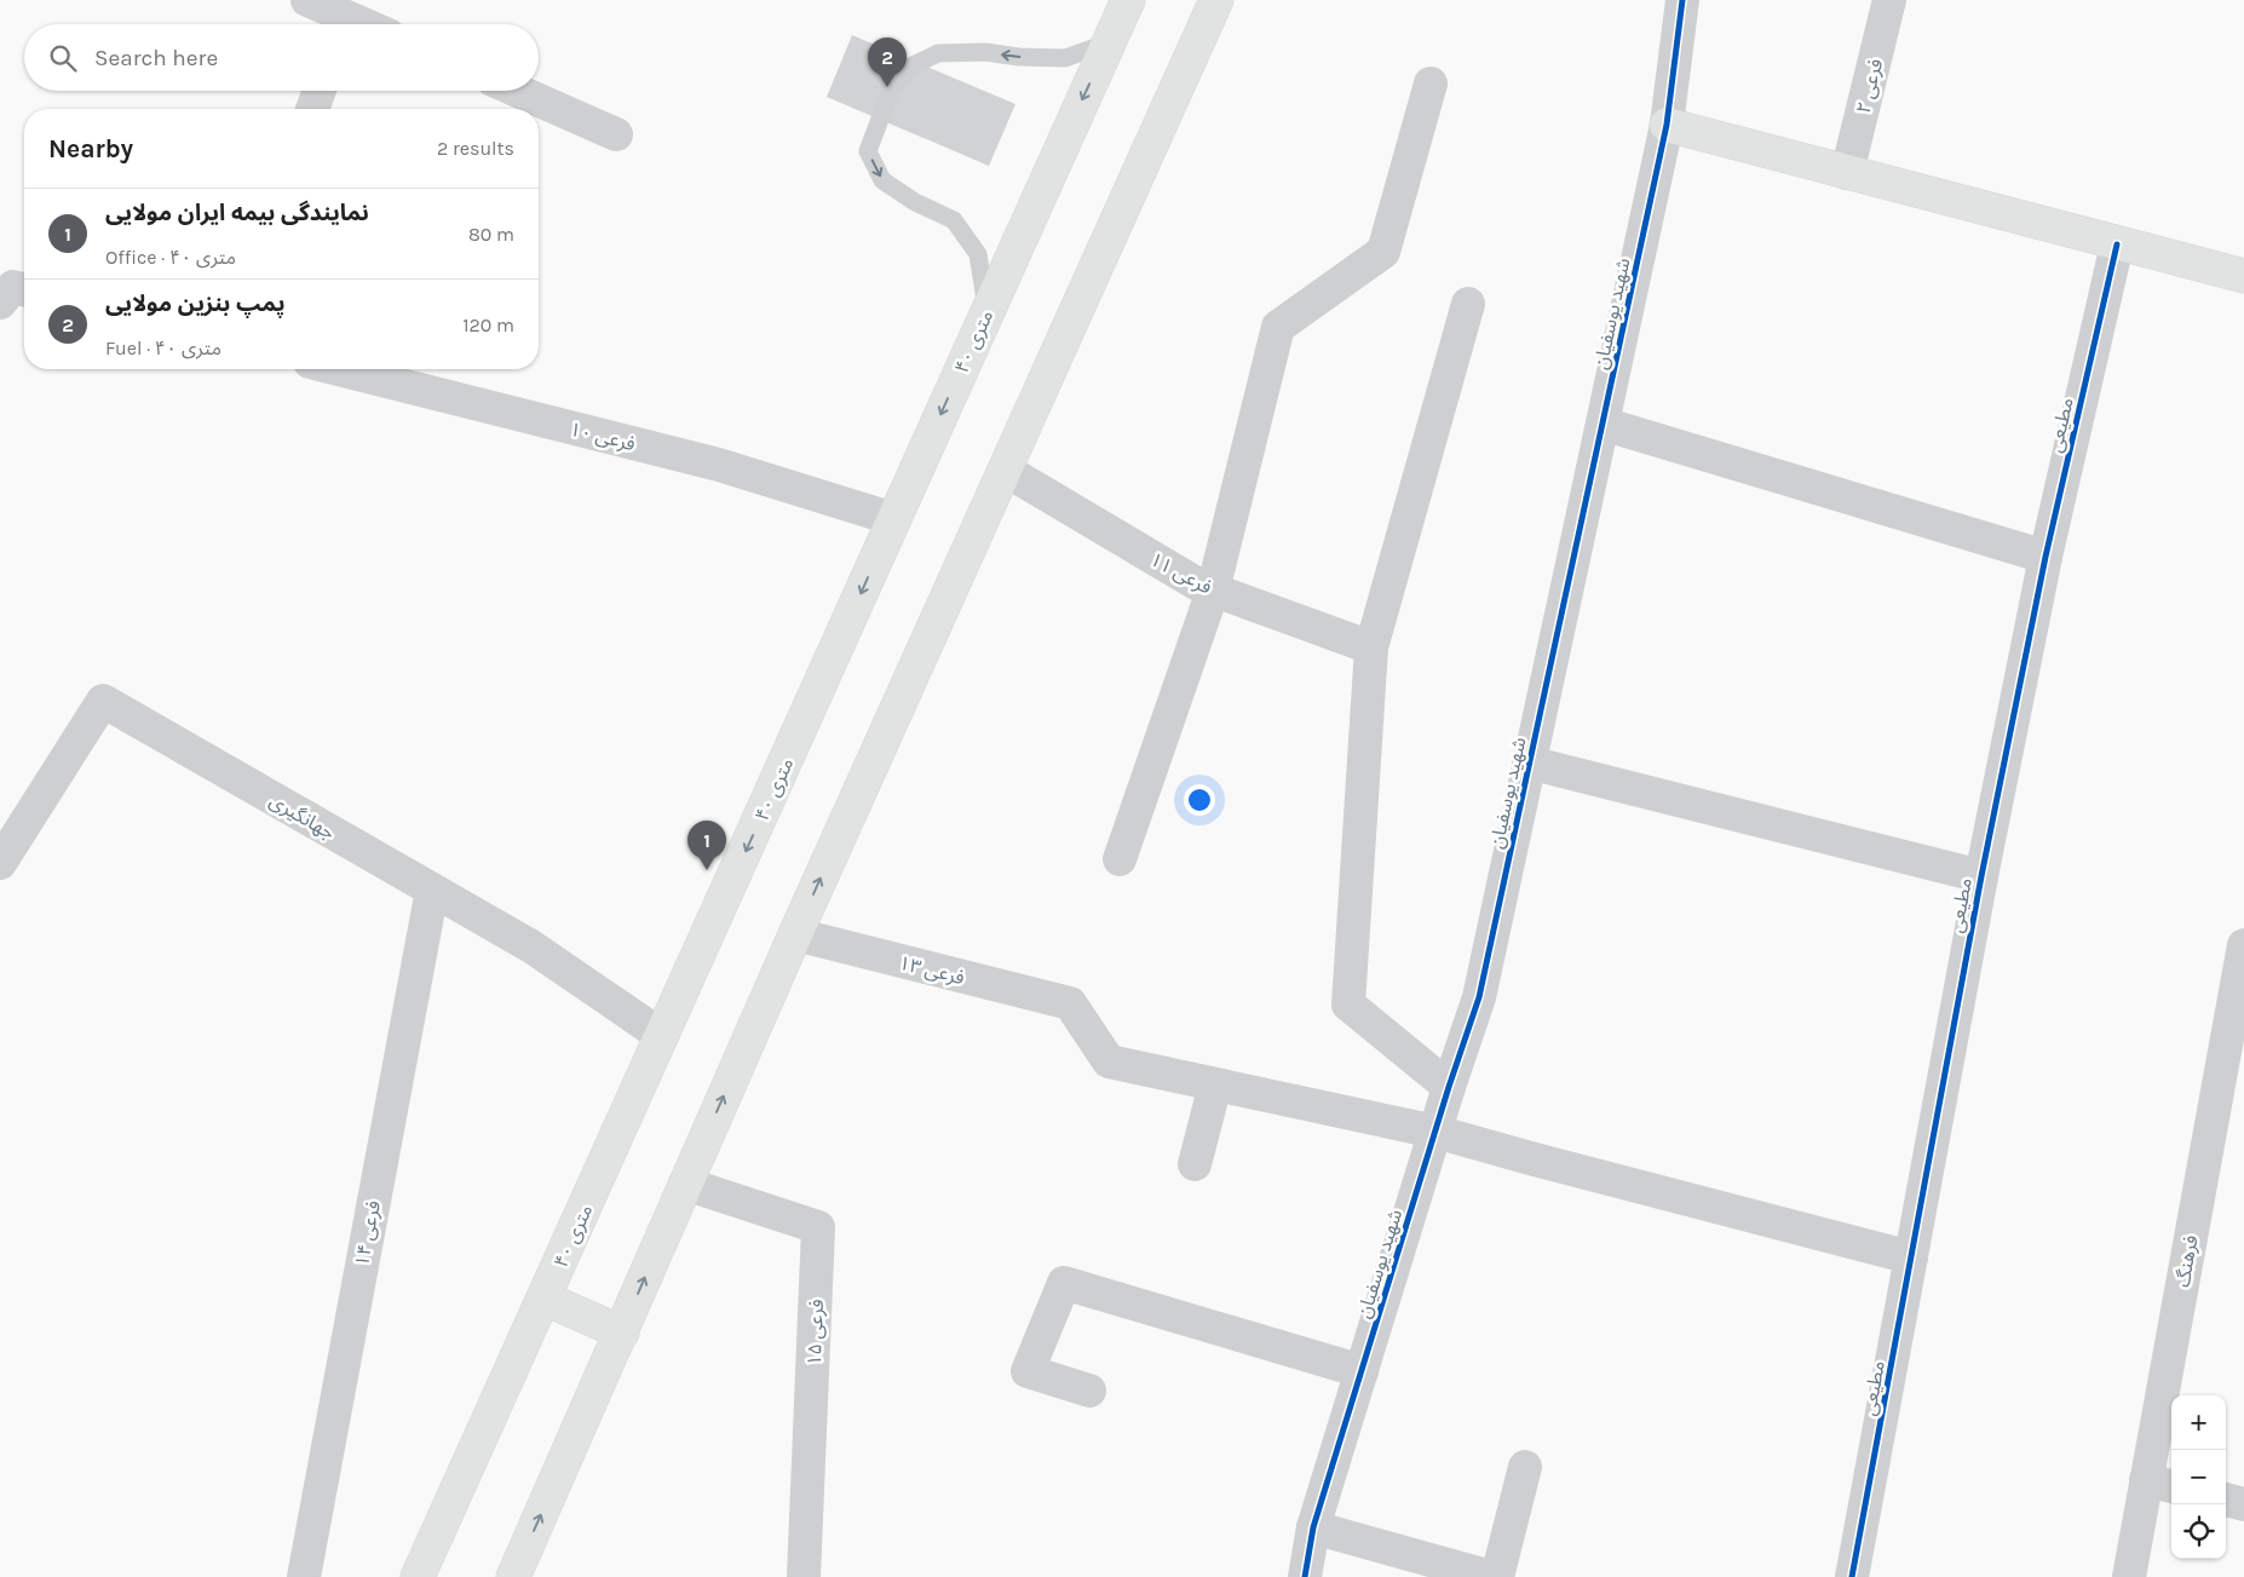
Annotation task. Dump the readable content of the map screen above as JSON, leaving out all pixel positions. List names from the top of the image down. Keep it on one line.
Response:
{"streets":{"main road":["۴۰ متری"],"street":["فرعی ۲","شهید یوسفیان","مطیعی","فرعی ۱۰","فرعی ۱۱","جهانگیری","فرعی ۱۳","فرعی ۱۴","فرهنگ","فرعی ۱۵"]},"crossings":[["۴۰ متری","فرعی ۱۰"],["۴۰ متری","جهانگیری"],["جهانگیری","فرعی ۱۴"]],"page":{"search":"Search here","pins":["2","1"],"heading":["Nearby","2 results"],"list":[{"mark":"1","name":"نمایندگی بیمه ایران مولایی","note":"Office · ۴۰ متری","value":"80 m"},{"mark":"2","name":"پمپ بنزین مولایی","note":"Fuel · ۴۰ متری","value":"120 m"}],"map_buttons":["+","−"]}}
